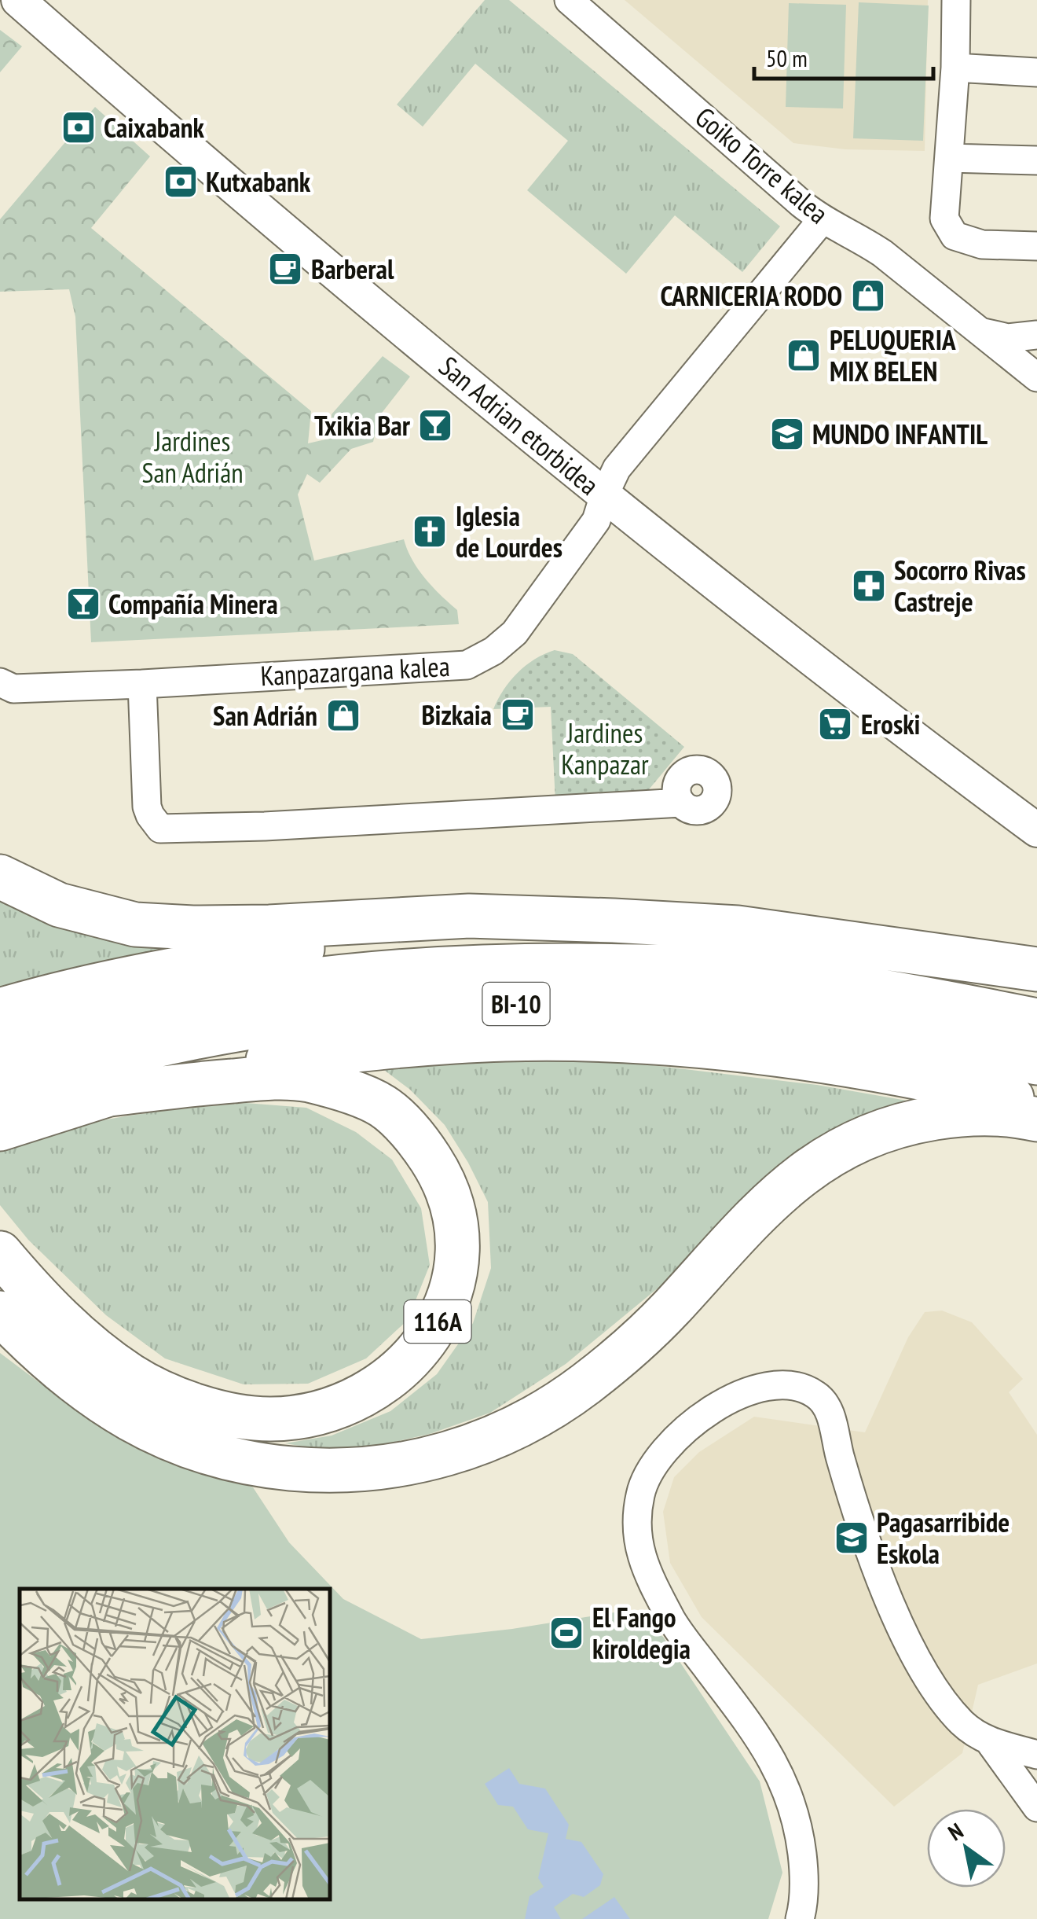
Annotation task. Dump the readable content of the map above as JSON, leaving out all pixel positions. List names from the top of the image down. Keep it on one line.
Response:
{"streets":{"highway":["BI-10","116A"],"street":["Goiko Torre kalea","San Adrian etorbidea","Kanpazargana kalea"]},"crossings":[["Goiko Torre kalea","Kanpazargana kalea"],["San Adrian etorbidea","Kanpazargana kalea"]],"parks":["Jardines San Adrián","Jardines Kanpazar"],"places":{"bank":["Caixabank","Kutxabank"],"cafe":["Barberal","Bizkaia"],"shop":["CARNICERIA RODO","PELUQUERIA MIX BELEN","San Adrián"],"bar":["Txikia Bar","Compañía Minera"],"school or university":["MUNDO INFANTIL","Pagasarribide Eskola"],"church":["Iglesia de Lourdes"],"pharmacy":["Socorro Rivas Castreje"],"supermarket":["Eroski"],"sports":["El Fango kiroldegia"]},"scale_bar":"50 m","north":"top left"}
